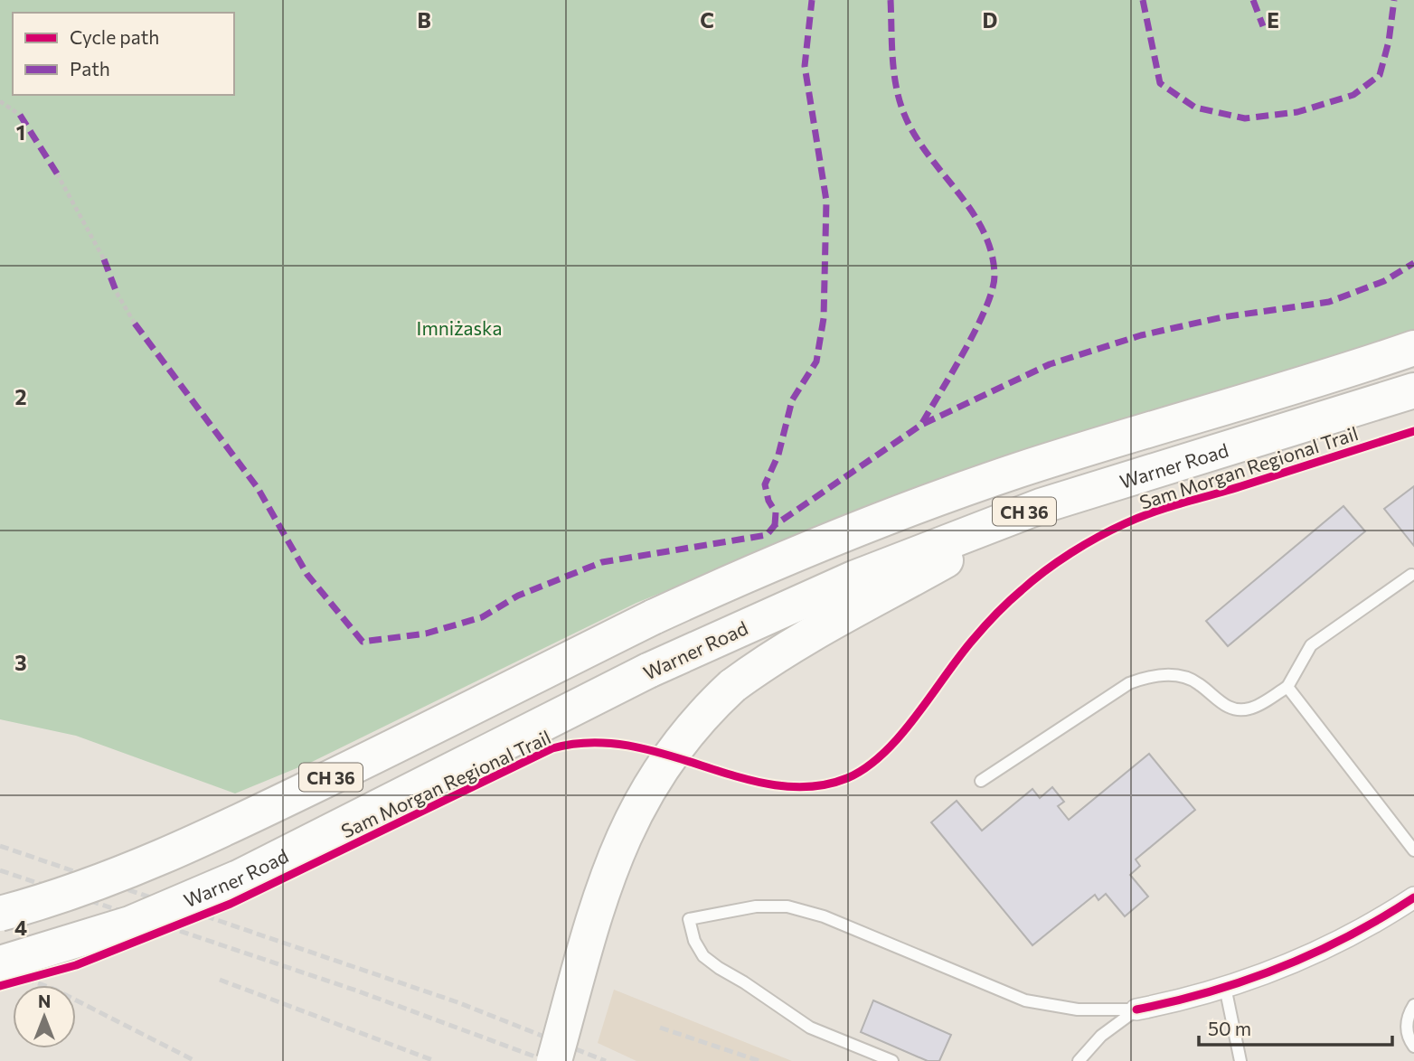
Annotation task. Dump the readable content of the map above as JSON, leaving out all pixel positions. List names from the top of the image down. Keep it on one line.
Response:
{"streets":{"highway":["Warner Road","CH 36"],"cycle path":["Sam Morgan Regional Trail"]},"parks":["Imniżaska"],"legend":["Cycle path","Path"],"scale_bar":"50 m","north":"top","grid":{"columns":["B","C","D","E"],"rows":["1","2","3","4"]}}
